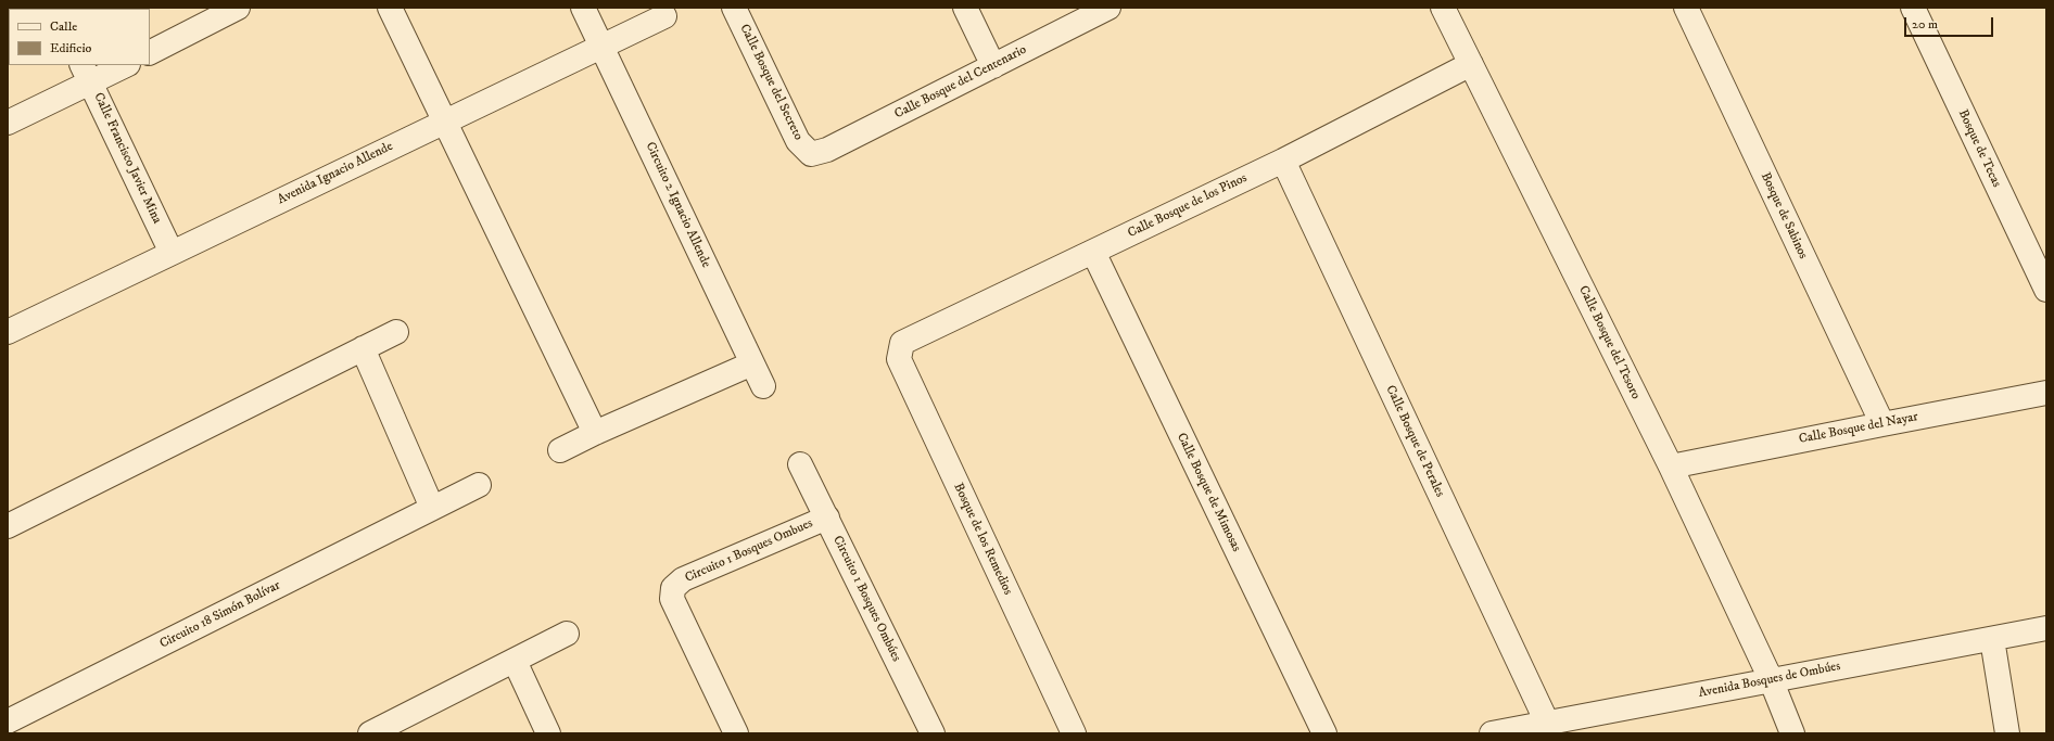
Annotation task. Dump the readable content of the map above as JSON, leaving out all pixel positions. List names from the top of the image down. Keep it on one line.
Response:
{"streets":{"street":["Calle Bosque del Secreto","Calle Bosque del Centenario","Bosque de Tecas","Calle Francisco Javier Mina","Avenida Ignacio Allende","Circuito 2 Ignacio Allende","Calle Bosque de los Pinos","Bosque de Sabinos","Calle Bosque del Tesoro","Calle Bosque del Nayar","Calle Bosque de Perales","Calle Bosque de Mimosas","Bosque de los Remedios","Circuito 1 Bosques Ombues","Circuito 1 Bosques Ombúes","Circuito 18 Simón Bolívar","Avenida Bosques de Ombúes"]},"crossings":[["Calle Bosque del Secreto","Calle Bosque del Centenario"],["Calle Francisco Javier Mina","Avenida Ignacio Allende"],["Avenida Ignacio Allende","Circuito 2 Ignacio Allende"],["Calle Bosque de los Pinos","Calle Bosque del Tesoro"],["Calle Bosque de los Pinos","Calle Bosque de Perales"],["Calle Bosque de los Pinos","Calle Bosque de Mimosas"],["Calle Bosque de los Pinos","Bosque de los Remedios"],["Bosque de Sabinos","Calle Bosque del Nayar"],["Calle Bosque del Tesoro","Calle Bosque del Nayar"],["Calle Bosque del Tesoro","Avenida Bosques de Ombúes"],["Calle Bosque de Perales","Avenida Bosques de Ombúes"],["Circuito 1 Bosques Ombues","Circuito 1 Bosques Ombúes"]],"legend":["Calle","Edificio"],"scale_bar":"20 m"}
